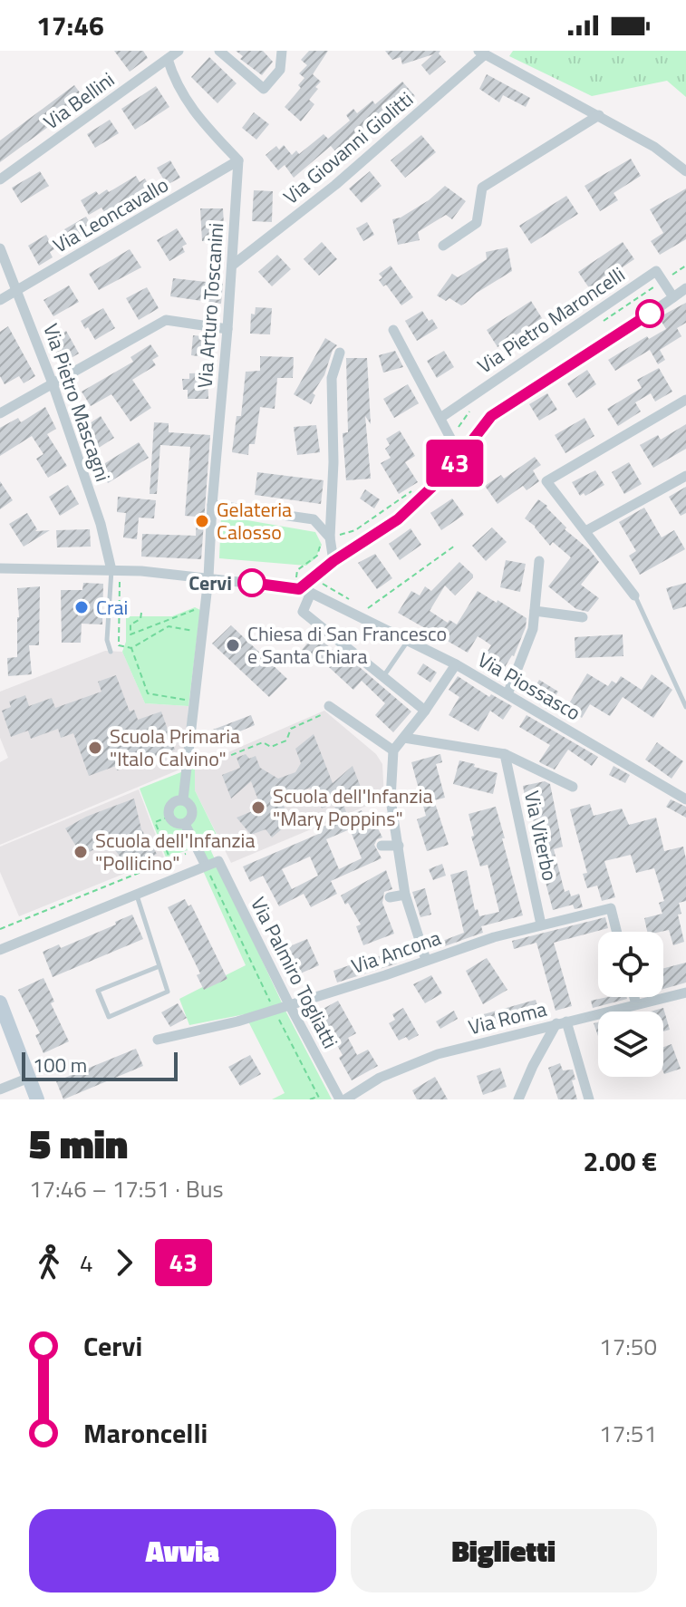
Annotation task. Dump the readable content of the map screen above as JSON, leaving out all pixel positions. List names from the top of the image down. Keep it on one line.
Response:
{"streets":{"street":["Via Bellini","Via Giovanni Giolitti","Via Leoncavallo","Via Arturo Toscanini","Via Pietro Maroncelli","Via Pietro Mascagni","Via Piossasco","Via Viterbo","Via Ancona","Via Palmiro Togliatti","Via Roma"]},"crossings":[["Via Giovanni Giolitti","Via Arturo Toscanini"],["Via Leoncavallo","Via Arturo Toscanini"],["Via Leoncavallo","Via Pietro Mascagni"],["Via Arturo Toscanini","Via Piossasco"],["Via Pietro Mascagni","Via Piossasco"],["Via Viterbo","Via Ancona"],["Via Ancona","Via Palmiro Togliatti"],["Via Palmiro Togliatti","Via Roma"]],"places":["Gelateria Calosso","Cervi","Crai","Chiesa di San Francesco e Santa Chiara","Scuola Primaria \"Italo Calvino\"","Scuola dell'Infanzia \"Mary Poppins\"","Scuola dell'Infanzia \"Pollicino\""],"lines":["bus line 43"],"scale_bar":"100 m","page":{"status":"17:46","on_map":"43","scale":"100 m","heading":["5 min","17:46 – 17:51 · Bus","2.00 €"],"legs":["4","43"],"list":[{"name":"Cervi","value":"17:50"},{"name":"Maroncelli","value":"17:51"}],"buttons":["Avvia","Biglietti"]}}
